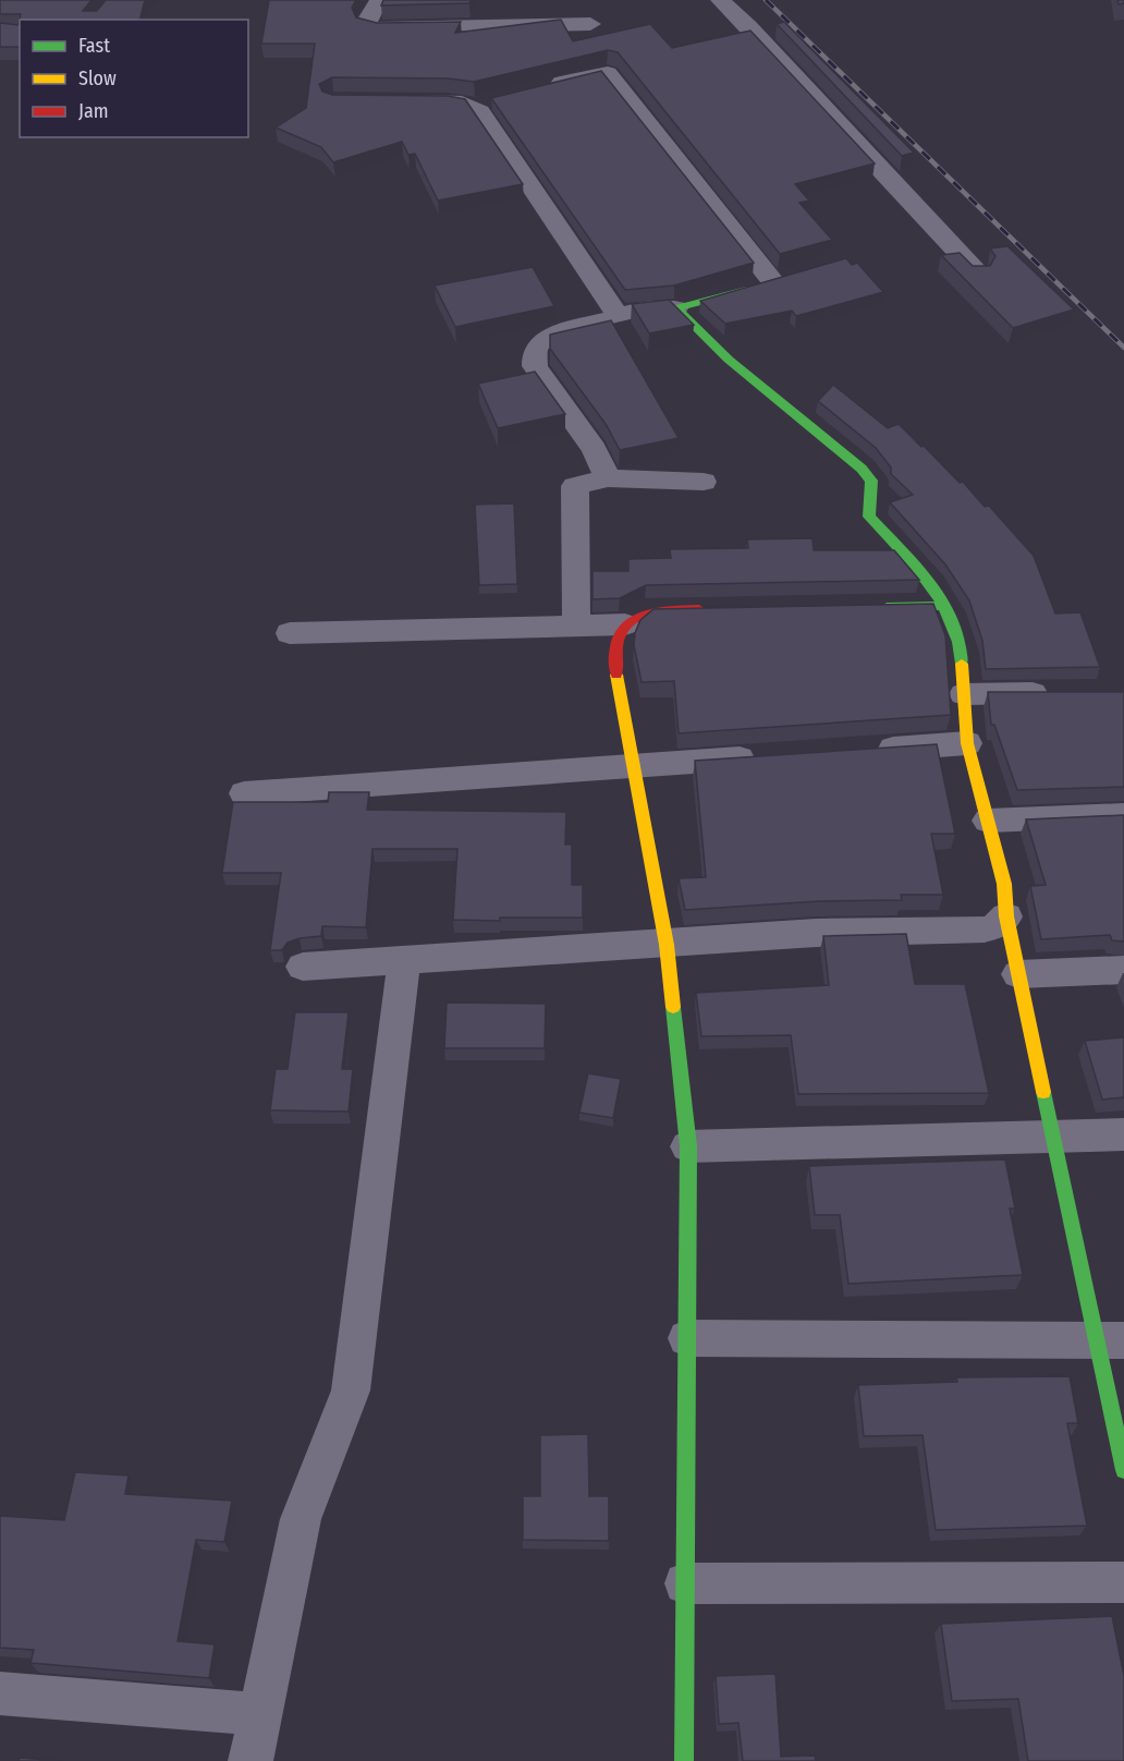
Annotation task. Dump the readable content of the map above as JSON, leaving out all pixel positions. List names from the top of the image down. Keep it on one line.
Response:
{"legend":["Fast","Slow","Jam"]}
